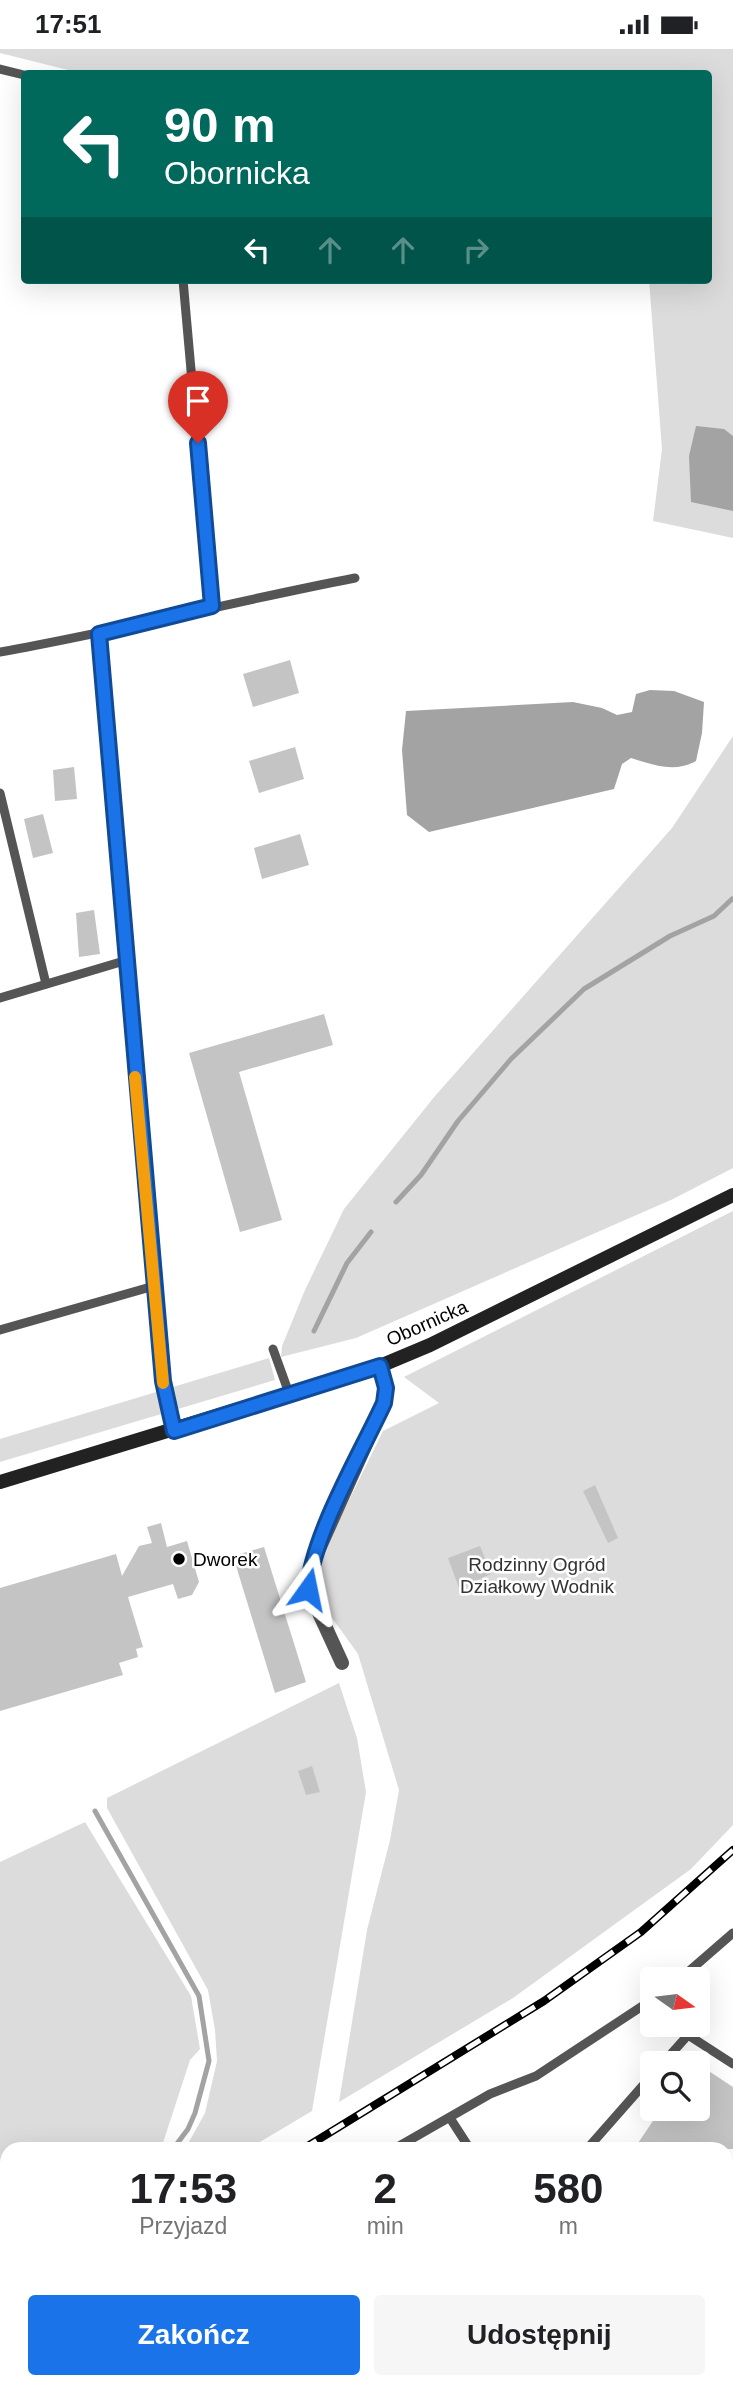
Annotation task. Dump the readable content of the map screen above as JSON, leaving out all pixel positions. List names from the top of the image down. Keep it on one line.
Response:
{"streets":{"main road":["Obornicka"]},"parks":["Rodzinny Ogród Działkowy Wodnik"],"places":["Dworek"],"north":"right","page":{"status":"17:51","turn":["90 m","Obornicka"],"eta":["17:53","Przyjazd","2","min","580","m"],"buttons":["Zakończ","Udostępnij"]}}
